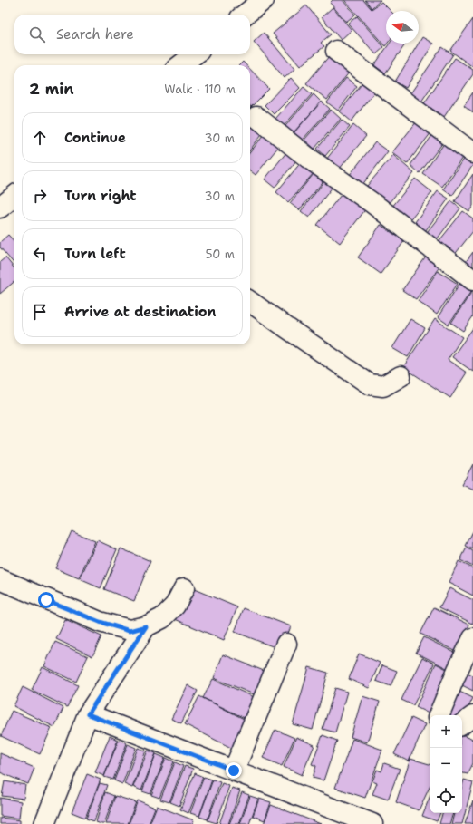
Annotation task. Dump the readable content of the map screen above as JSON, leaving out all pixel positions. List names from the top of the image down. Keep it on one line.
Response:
{"north":"left","page":{"search":"Search here","heading":["2 min","Walk · 110 m"],"list":[["Continue","30 m"],["Turn right","30 m"],["Turn left","50 m"],"Arrive at destination"],"map_buttons":["+","−"]}}
